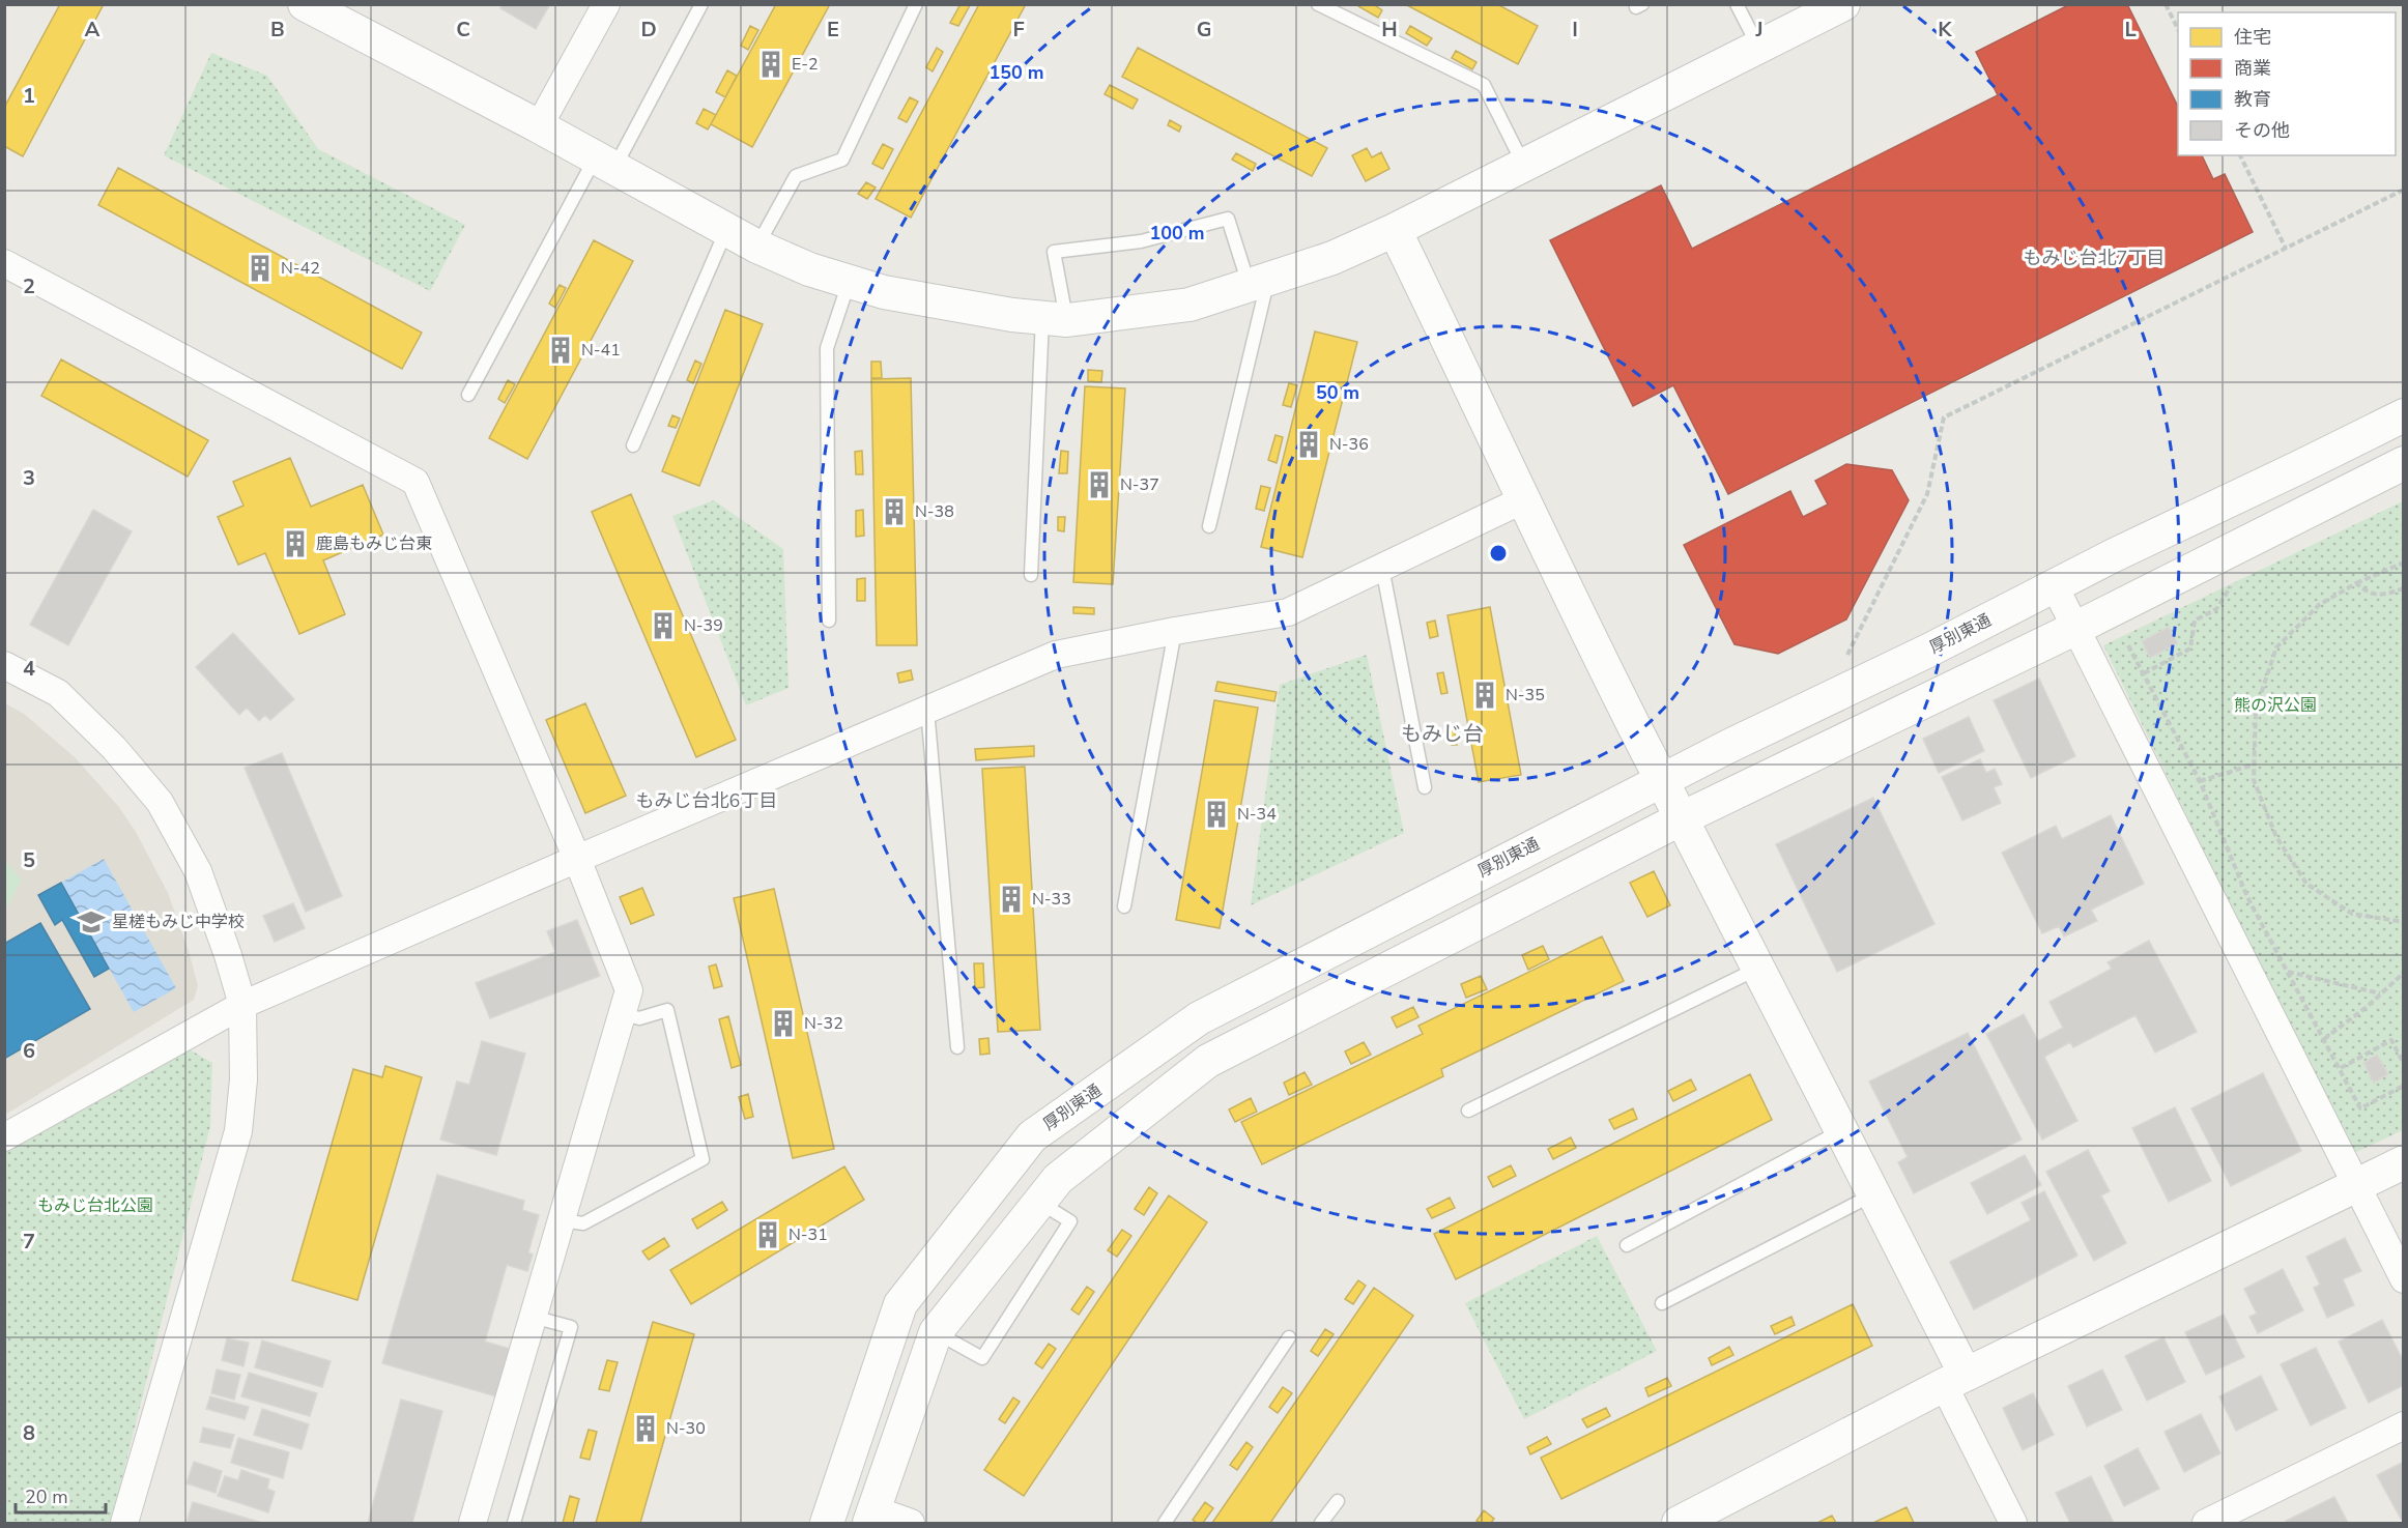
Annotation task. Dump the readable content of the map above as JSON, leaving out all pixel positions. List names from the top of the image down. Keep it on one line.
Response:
{"streets":{"street":["厚別東通"]},"districts":["もみじ台北7丁目","もみじ台","もみじ台北6丁目"],"parks":["熊の沢公園","もみじ台北公園"],"places":{"building":["E-2","N-42","N-41","N-36","N-37","N-38","鹿島もみじ台東","N-39","N-35","N-34","N-33","N-32","N-31","N-30"],"school or university":["星槎もみじ中学校"]},"legend":["住宅","商業","教育","その他"],"scale_bar":"20 m","grid":{"columns":["A","B","C","D","E","F","G","H","I","J","K","L"],"rows":["1","2","3","4","5","6","7","8"]},"rings":["150 m","100 m","50 m"]}
